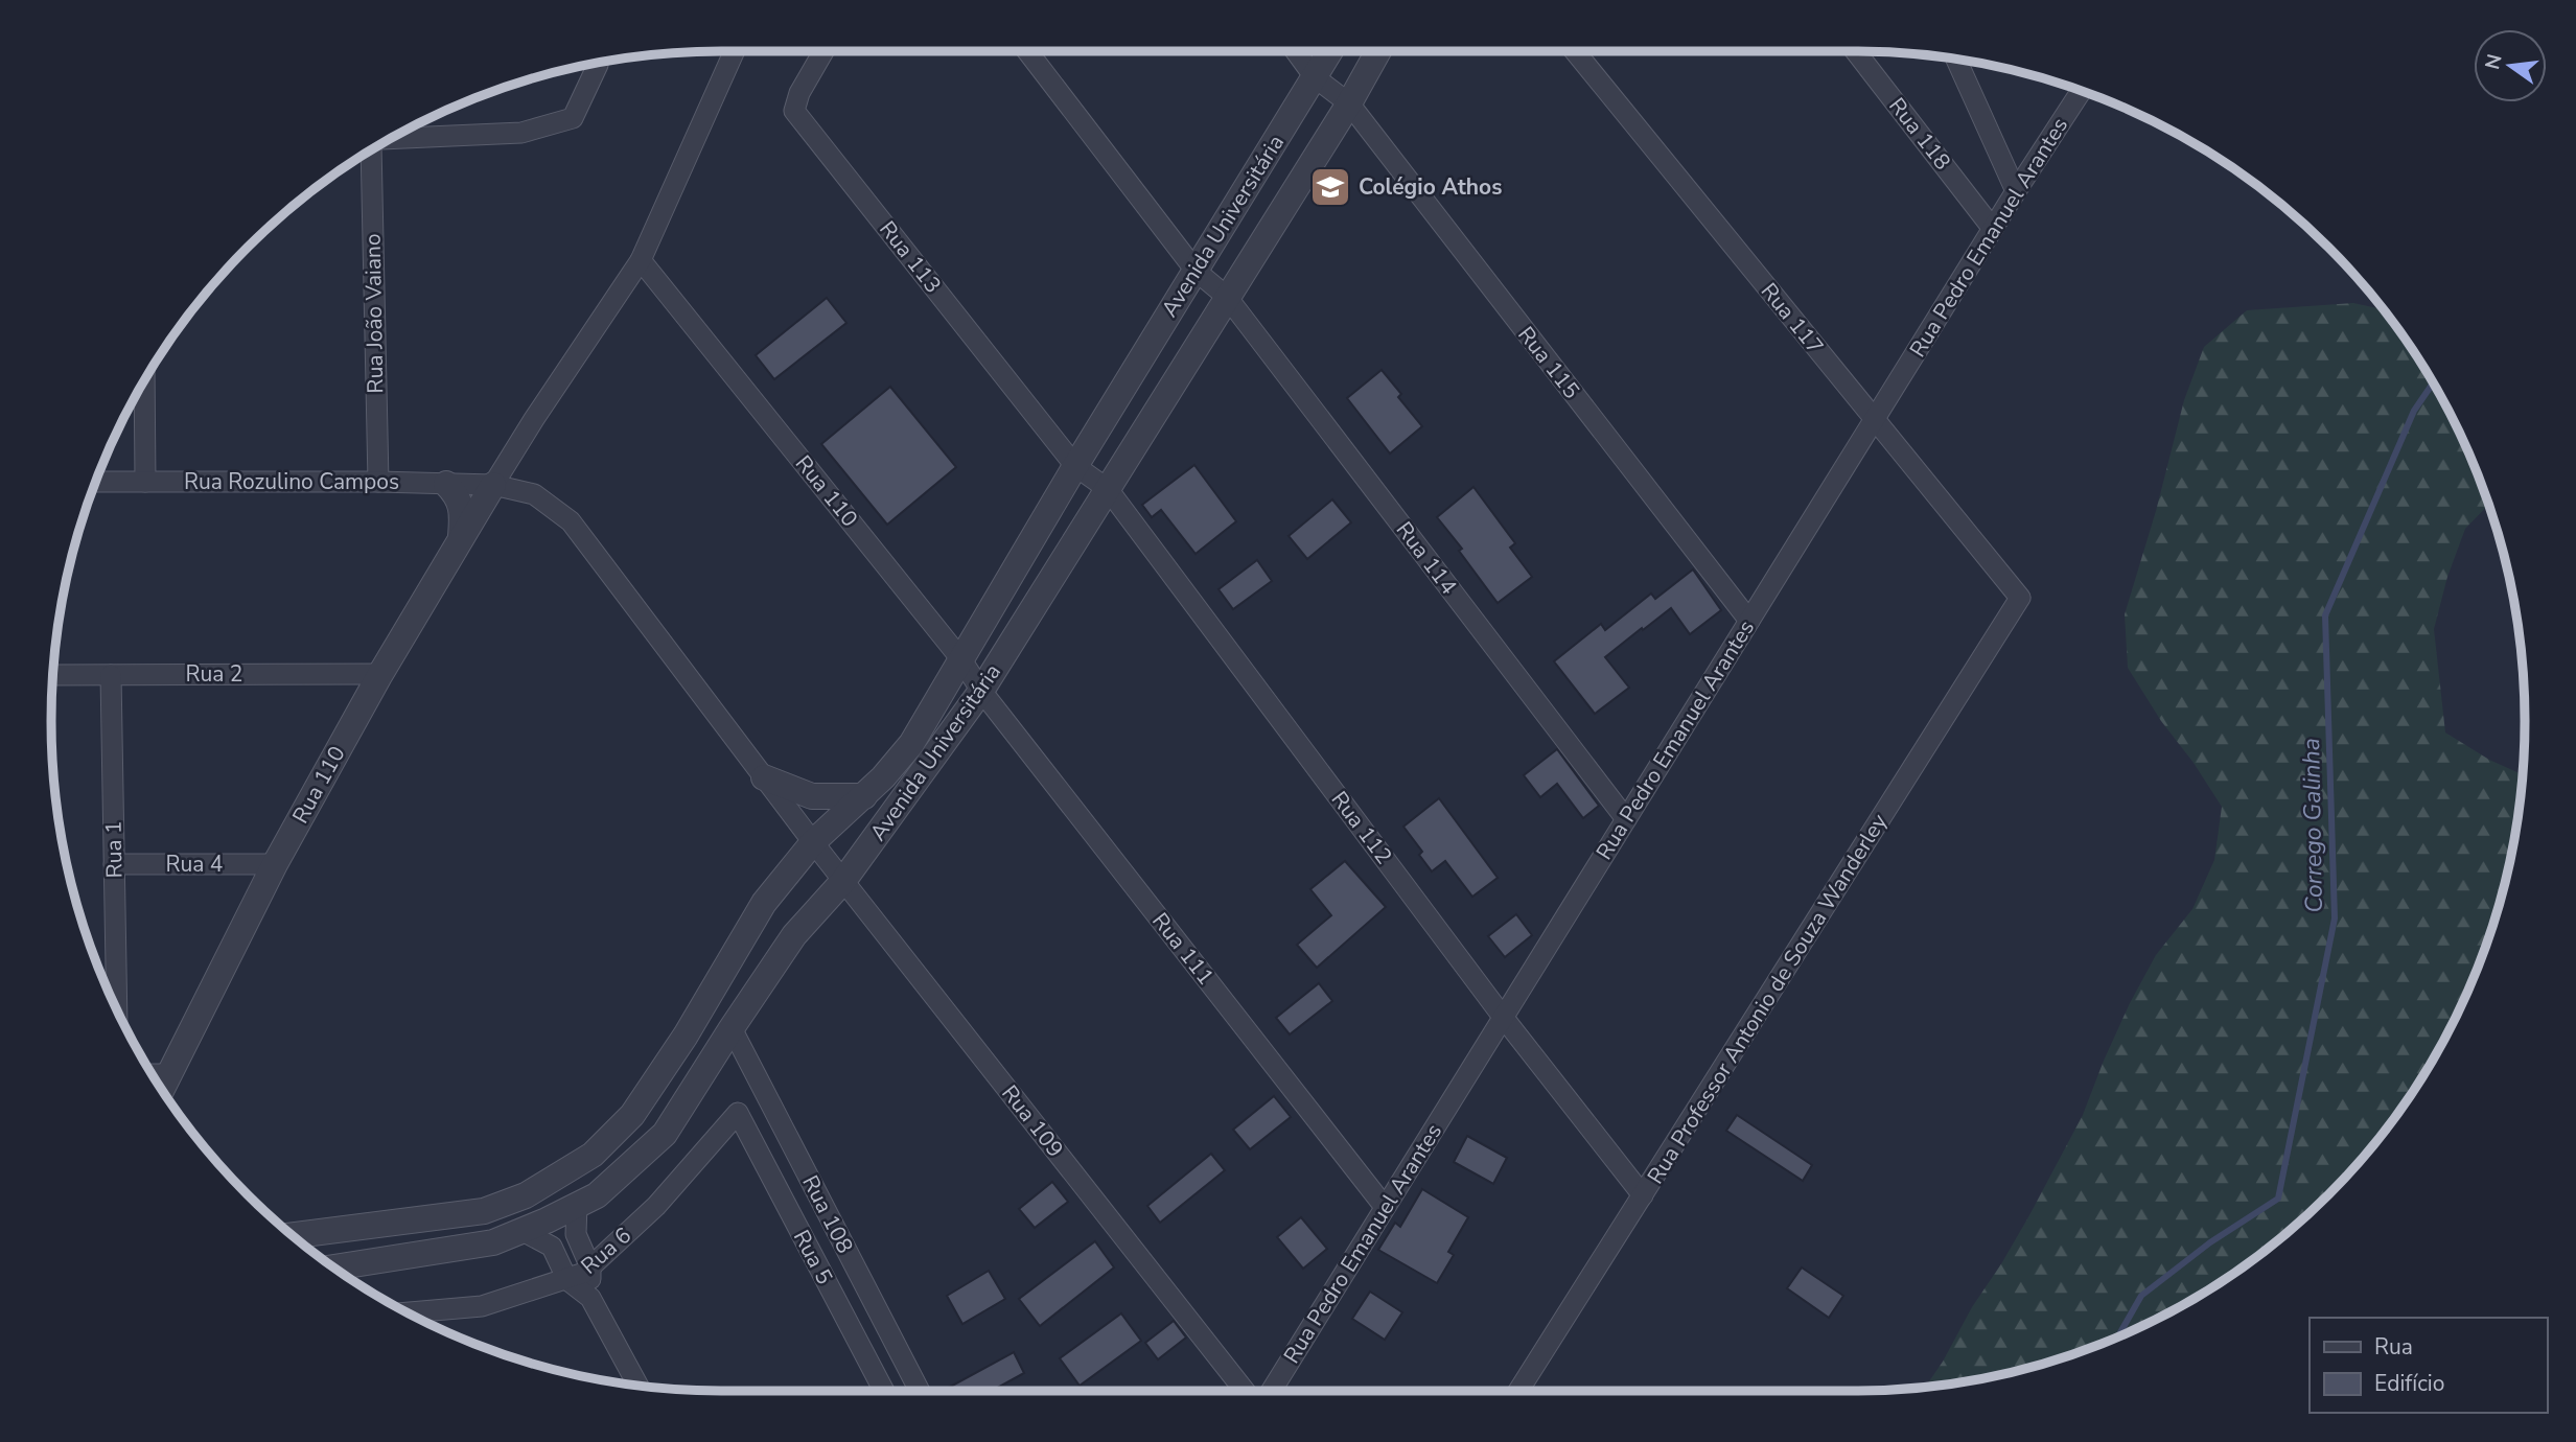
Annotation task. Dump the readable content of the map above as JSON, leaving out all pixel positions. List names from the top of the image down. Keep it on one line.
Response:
{"streets":{"street":["Rua 118","Avenida Universitária","Rua Pedro Emanuel Arantes","Rua 113","Rua João Vaiano","Rua 117","Rua 115","Rua Rozulino Campos","Rua 110","Rua 114","Rua 2","Rua 112","Rua 1","Rua 4","Rua 111","Rua Professor Antonio de Souza Wanderley","Rua 109","Rua 108","Rua 6","Rua 5"]},"crossings":[["Rua 118","Rua Pedro Emanuel Arantes"],["Avenida Universitária","Rua 113"],["Avenida Universitária","Rua 115"],["Avenida Universitária","Rua 110"],["Avenida Universitária","Rua 114"],["Avenida Universitária","Rua 112"],["Avenida Universitária","Rua 111"],["Avenida Universitária","Rua 109"],["Avenida Universitária","Rua 108"],["Rua Pedro Emanuel Arantes","Rua 117"],["Rua Pedro Emanuel Arantes","Rua 115"],["Rua Pedro Emanuel Arantes","Rua 114"],["Rua Pedro Emanuel Arantes","Rua 112"],["Rua Pedro Emanuel Arantes","Rua 111"],["Rua 113","Rua 112"],["Rua João Vaiano","Rua Rozulino Campos"],["Rua 117","Rua Professor Antonio de Souza Wanderley"],["Rua Rozulino Campos","Rua 110"],["Rua 110","Rua 2"],["Rua 110","Rua 4"],["Rua 110","Rua 111"],["Rua 2","Rua 1"],["Rua 112","Rua Professor Antonio de Souza Wanderley"],["Rua 1","Rua 4"],["Rua 6","Rua 5"]],"water":["Corrego Galinha"],"places":{"school or university":["Colégio Athos"]},"legend":["Rua","Edifício"],"north":"left"}
